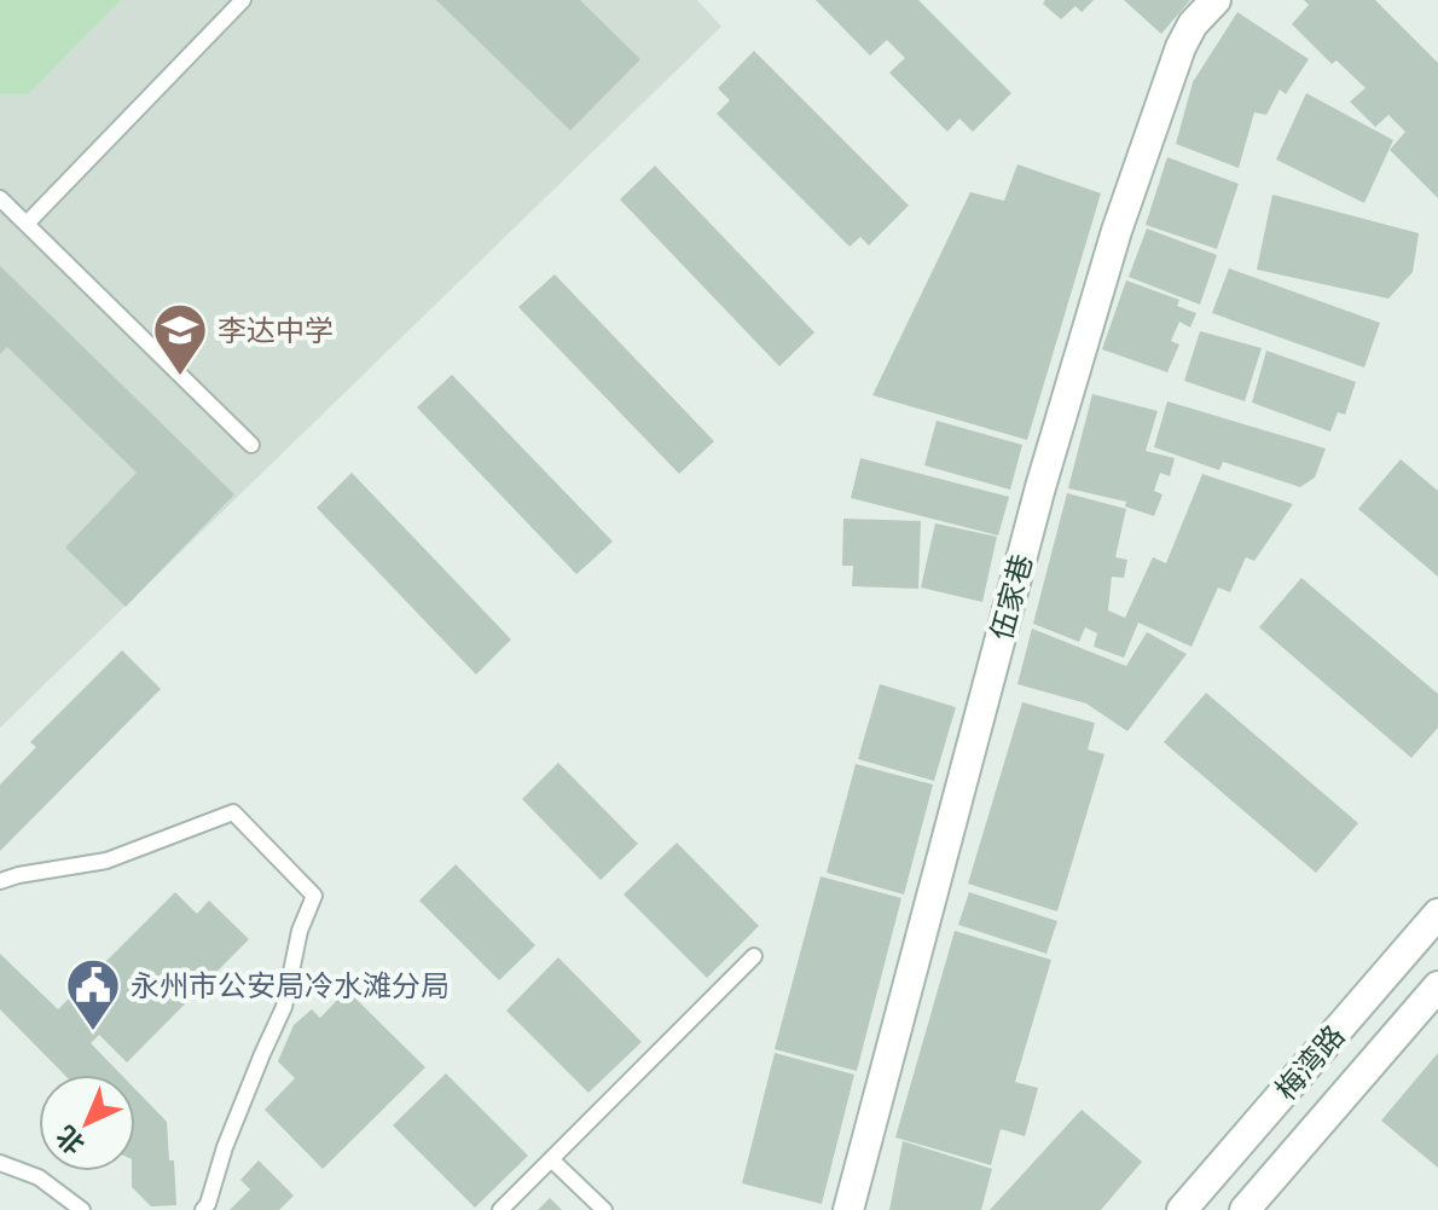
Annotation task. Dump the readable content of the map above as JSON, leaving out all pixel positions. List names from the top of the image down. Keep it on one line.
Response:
{"streets":{"street":["伍家巷","梅湾路"]},"places":{"school or university":["李达中学"],"public building":["永州市公安局冷水滩分局"]},"north":"bottom left"}
